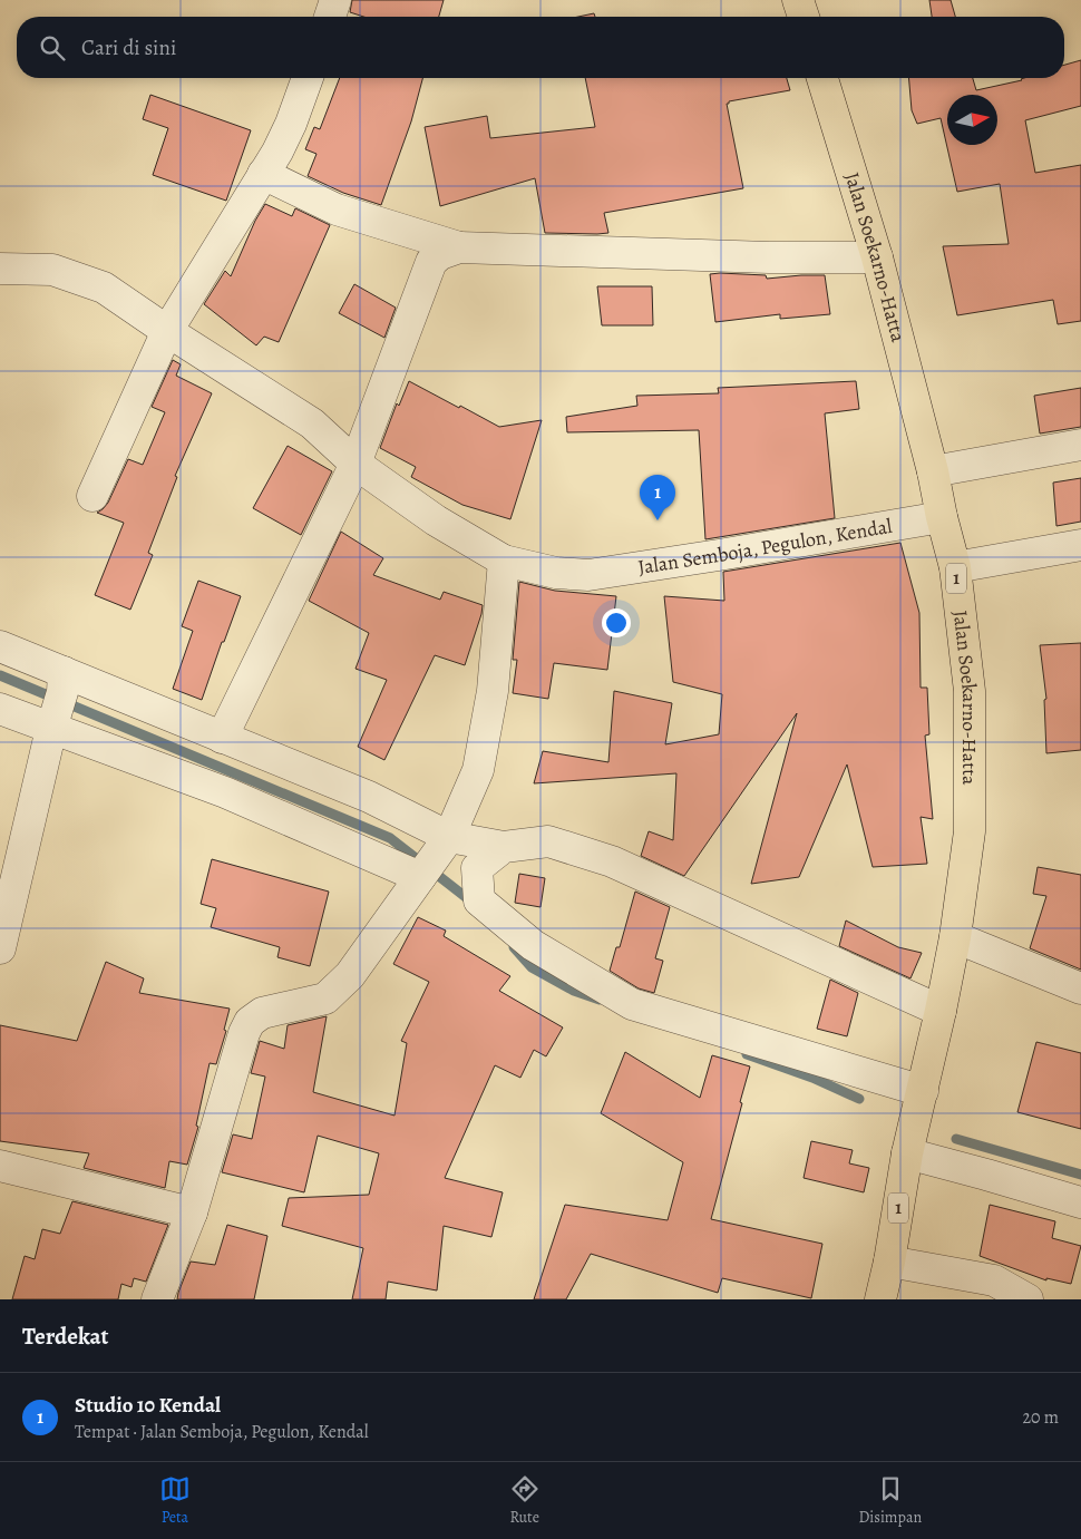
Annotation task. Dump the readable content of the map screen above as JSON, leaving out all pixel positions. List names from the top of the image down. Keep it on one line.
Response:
{"streets":{"highway":["Jalan Soekarno-Hatta","1"],"street":["Jalan Semboja, Pegulon, Kendal"]},"crossings":[["Jalan Soekarno-Hatta","Jalan Semboja, Pegulon, Kendal"]],"north":"right","page":{"search":"Cari di sini","pins":"1","heading":"Terdekat","list":[{"mark":"1","name":"Studio 10 Kendal","note":"Tempat · Jalan Semboja, Pegulon, Kendal","value":"20 m"}],"nav":["Peta","Rute","Disimpan"]}}
